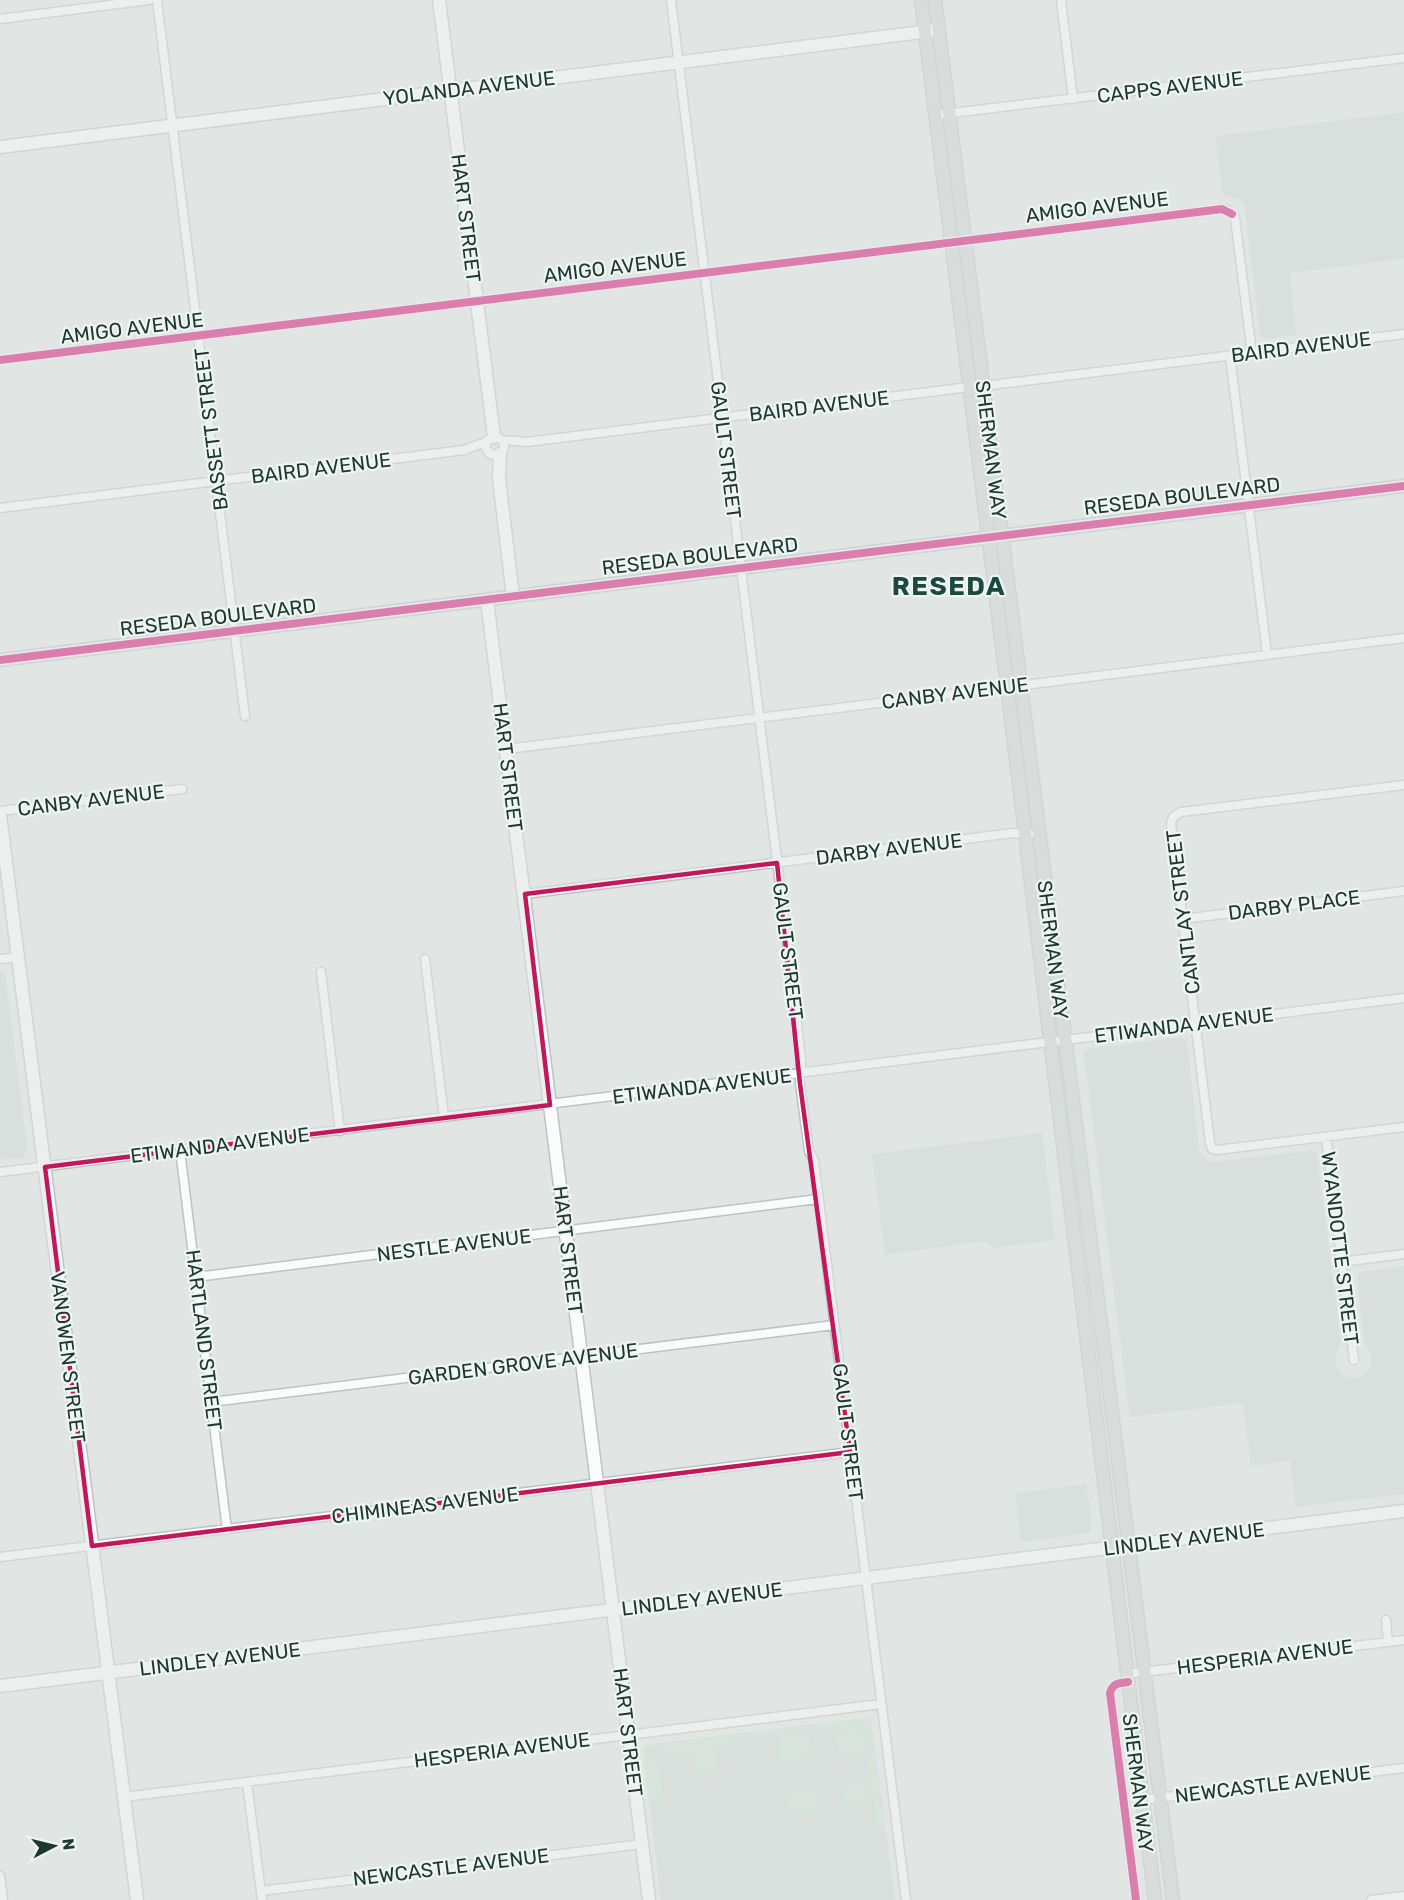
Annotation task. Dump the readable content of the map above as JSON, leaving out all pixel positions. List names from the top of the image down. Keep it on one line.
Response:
{"streets":{"main road":["SHERMAN WAY","RESEDA BOULEVARD"],"street":["CAPPS AVENUE","YOLANDA AVENUE","AMIGO AVENUE","HART STREET","BAIRD AVENUE","BASSETT STREET","GAULT STREET","CANBY AVENUE","DARBY AVENUE","DARBY PLACE","CANTLAY STREET","ETIWANDA AVENUE","NESTLE AVENUE","WYANDOTTE STREET","HARTLAND STREET","VANOWEN STREET","GARDEN GROVE AVENUE","CHIMINEAS AVENUE","LINDLEY AVENUE","HESPERIA AVENUE","NEWCASTLE AVENUE"]},"crossings":[["CAPPS AVENUE","SHERMAN WAY"],["YOLANDA AVENUE","HART STREET"],["YOLANDA AVENUE","BASSETT STREET"],["YOLANDA AVENUE","GAULT STREET"],["YOLANDA AVENUE","SHERMAN WAY"],["AMIGO AVENUE","HART STREET"],["AMIGO AVENUE","BAIRD AVENUE"],["AMIGO AVENUE","BASSETT STREET"],["AMIGO AVENUE","GAULT STREET"],["AMIGO AVENUE","SHERMAN WAY"],["HART STREET","BAIRD AVENUE"],["HART STREET","RESEDA BOULEVARD"],["HART STREET","CANBY AVENUE"],["HART STREET","DARBY AVENUE"],["HART STREET","ETIWANDA AVENUE"],["HART STREET","NESTLE AVENUE"],["HART STREET","GARDEN GROVE AVENUE"],["HART STREET","CHIMINEAS AVENUE"],["HART STREET","LINDLEY AVENUE"],["HART STREET","HESPERIA AVENUE"],["HART STREET","NEWCASTLE AVENUE"],["BAIRD AVENUE","BASSETT STREET"],["BAIRD AVENUE","GAULT STREET"],["BAIRD AVENUE","SHERMAN WAY"],["BASSETT STREET","RESEDA BOULEVARD"],["GAULT STREET","RESEDA BOULEVARD"],["GAULT STREET","CANBY AVENUE"],["GAULT STREET","DARBY AVENUE"],["GAULT STREET","ETIWANDA AVENUE"],["GAULT STREET","NESTLE AVENUE"],["GAULT STREET","GARDEN GROVE AVENUE"],["GAULT STREET","CHIMINEAS AVENUE"],["GAULT STREET","LINDLEY AVENUE"],["GAULT STREET","HESPERIA AVENUE"],["SHERMAN WAY","RESEDA BOULEVARD"],["SHERMAN WAY","CANBY AVENUE"],["SHERMAN WAY","DARBY AVENUE"],["SHERMAN WAY","ETIWANDA AVENUE"],["SHERMAN WAY","LINDLEY AVENUE"],["SHERMAN WAY","HESPERIA AVENUE"],["SHERMAN WAY","NEWCASTLE AVENUE"],["CANBY AVENUE","VANOWEN STREET"],["DARBY PLACE","CANTLAY STREET"],["CANTLAY STREET","ETIWANDA AVENUE"],["CANTLAY STREET","WYANDOTTE STREET"],["ETIWANDA AVENUE","HARTLAND STREET"],["ETIWANDA AVENUE","VANOWEN STREET"],["NESTLE AVENUE","HARTLAND STREET"],["HARTLAND STREET","GARDEN GROVE AVENUE"],["HARTLAND STREET","CHIMINEAS AVENUE"],["VANOWEN STREET","CHIMINEAS AVENUE"],["VANOWEN STREET","LINDLEY AVENUE"],["VANOWEN STREET","HESPERIA AVENUE"]],"districts":["RESEDA"],"north":"right"}
